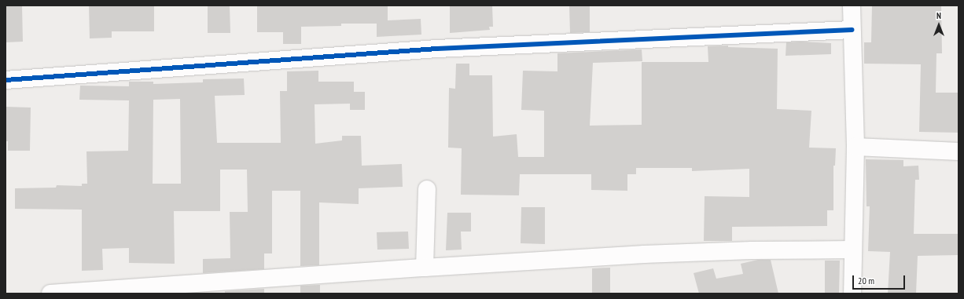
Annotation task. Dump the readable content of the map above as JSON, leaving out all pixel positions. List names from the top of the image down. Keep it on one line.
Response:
{"scale_bar":"20 m","north":"top"}
